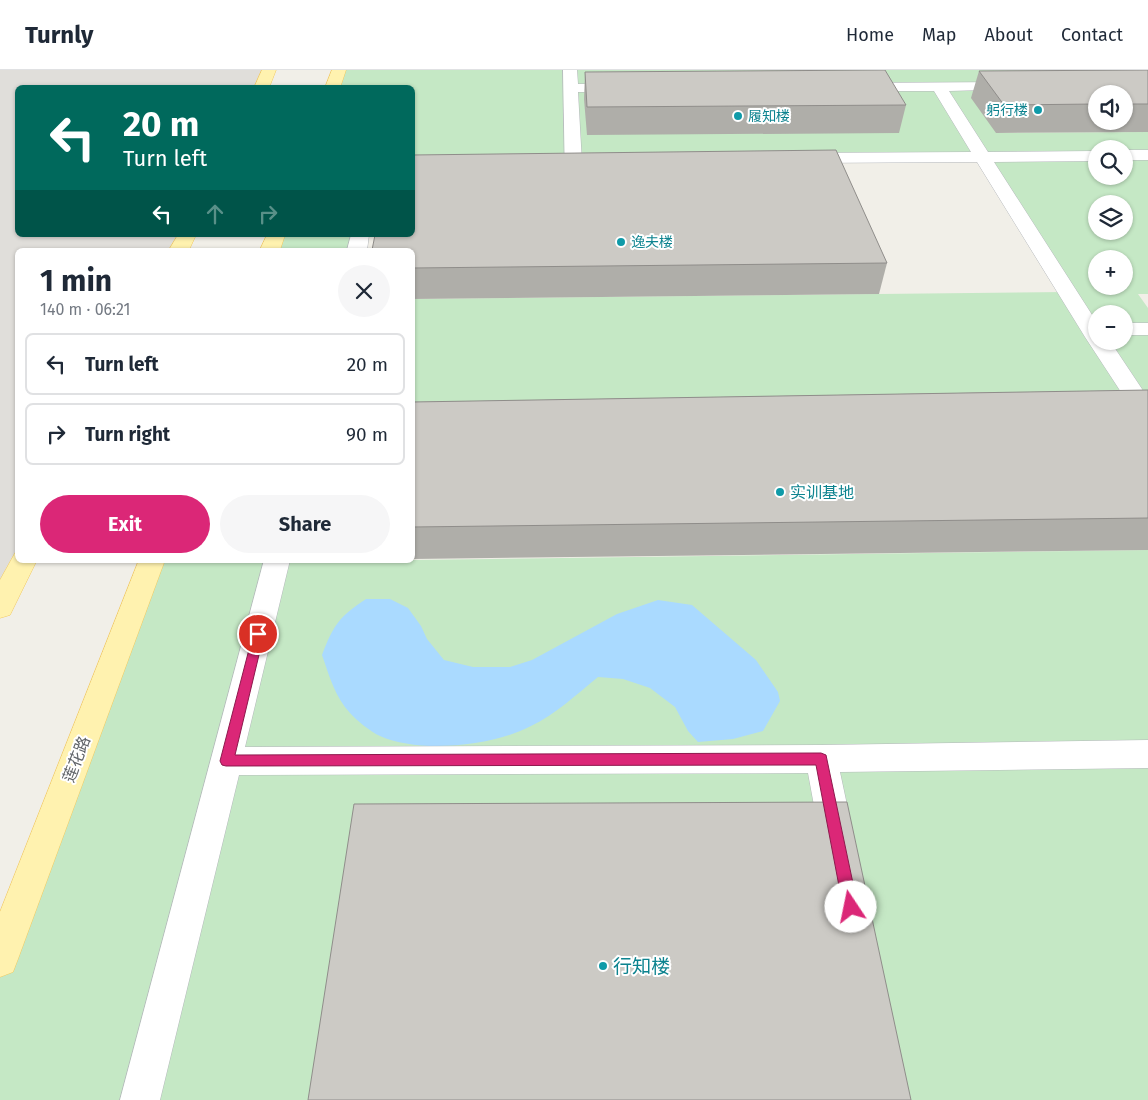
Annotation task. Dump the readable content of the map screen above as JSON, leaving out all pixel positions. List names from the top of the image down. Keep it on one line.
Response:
{"streets":{"main road":["莲花路"]},"places":["躬行楼","履知楼","逸夫楼","实训基地","行知楼"],"page":{"header":"Turnly","nav":["Home","Map","About","Contact"],"map_buttons":["+","−"],"turn":["20 m","Turn left"],"heading":["1 min","140 m · 06:21"],"list":[{"name":"Turn left","value":"20 m"},{"name":"Turn right","value":"90 m"}],"buttons":["Exit","Share"]}}
